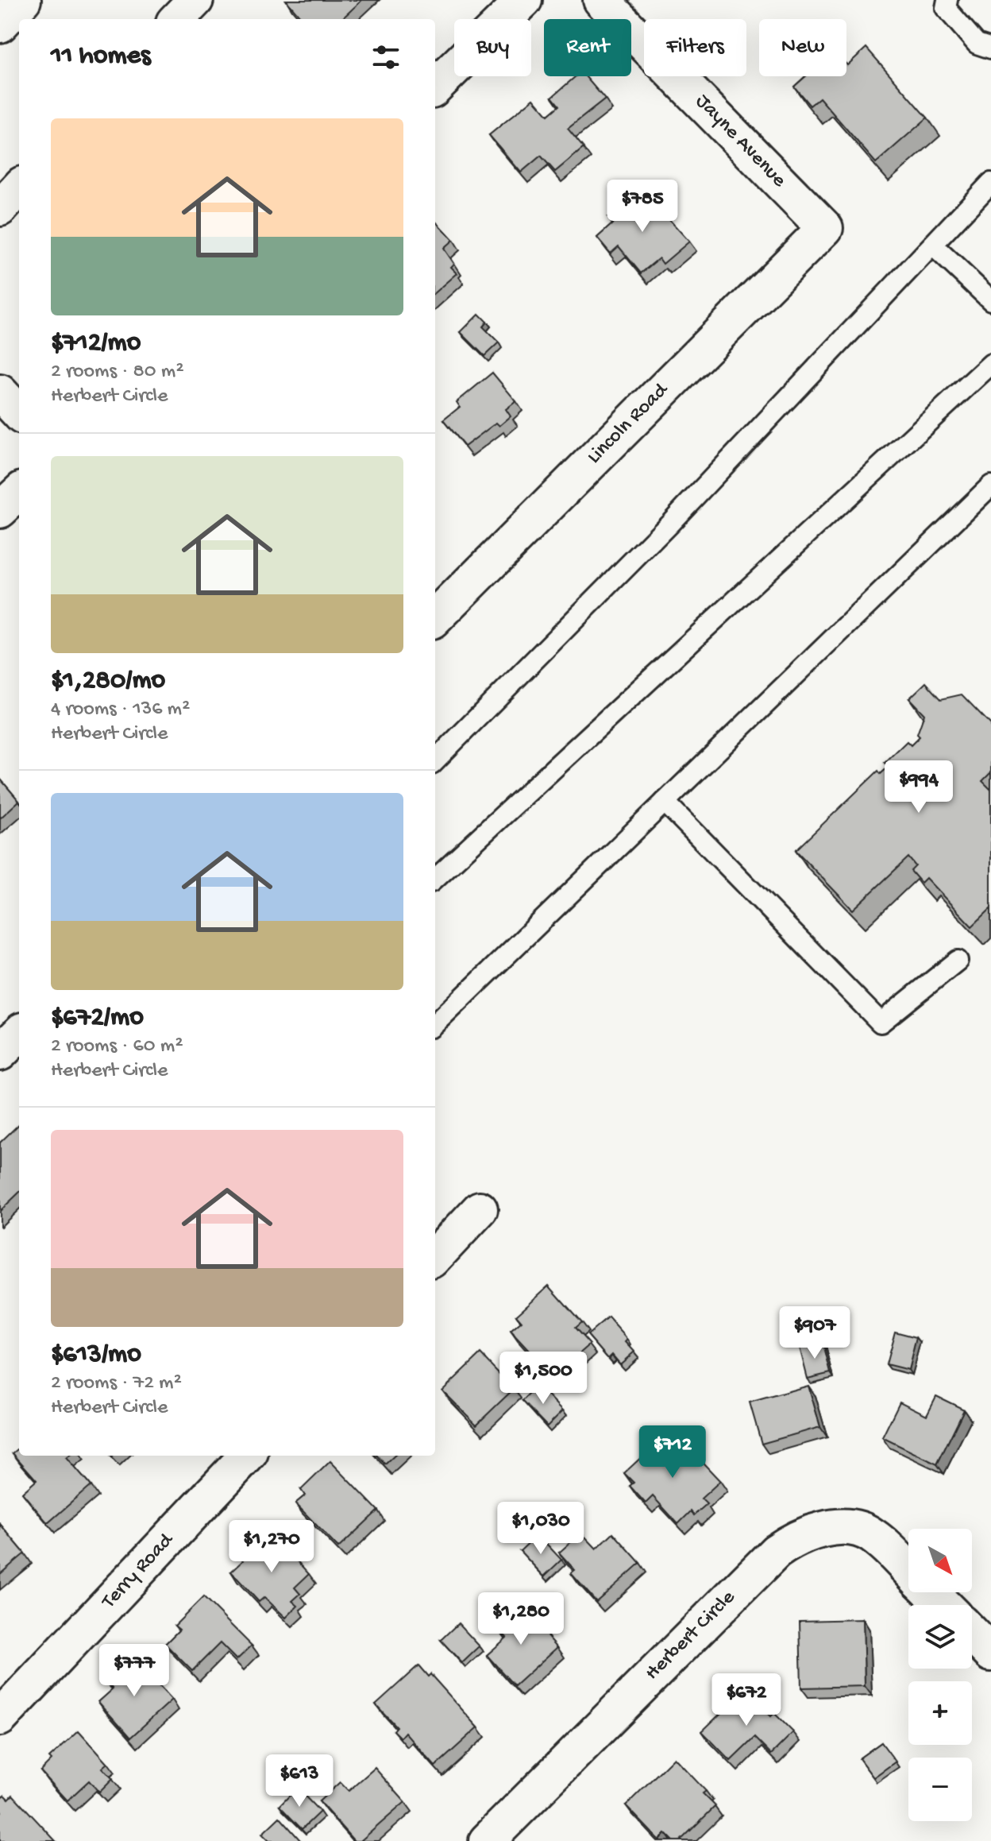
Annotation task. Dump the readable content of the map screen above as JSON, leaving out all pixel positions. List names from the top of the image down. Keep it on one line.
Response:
{"streets":{"main road":["Jayne Avenue","Lincoln Road","Terry Road","Herbert Circle"]},"crossings":[["Jayne Avenue","Lincoln Road"]],"north":"bottom right","page":{"chip":["Buy","Rent","Filters","New"],"heading":"11 homes","list":[{"name":"$712/mo","note":"2 rooms · 80 m² · Herbert Circle"},{"name":"$1,280/mo","note":"4 rooms · 136 m² · Herbert Circle"},{"name":"$672/mo","note":"2 rooms · 60 m² · Herbert Circle"},{"name":"$613/mo","note":"2 rooms · 72 m² · Herbert Circle"}],"price":["$785","$994","$907","$1,500","$712","$1,030","$1,270","$1,280","$777","$672","$613"],"map_buttons":["+","−"]}}
